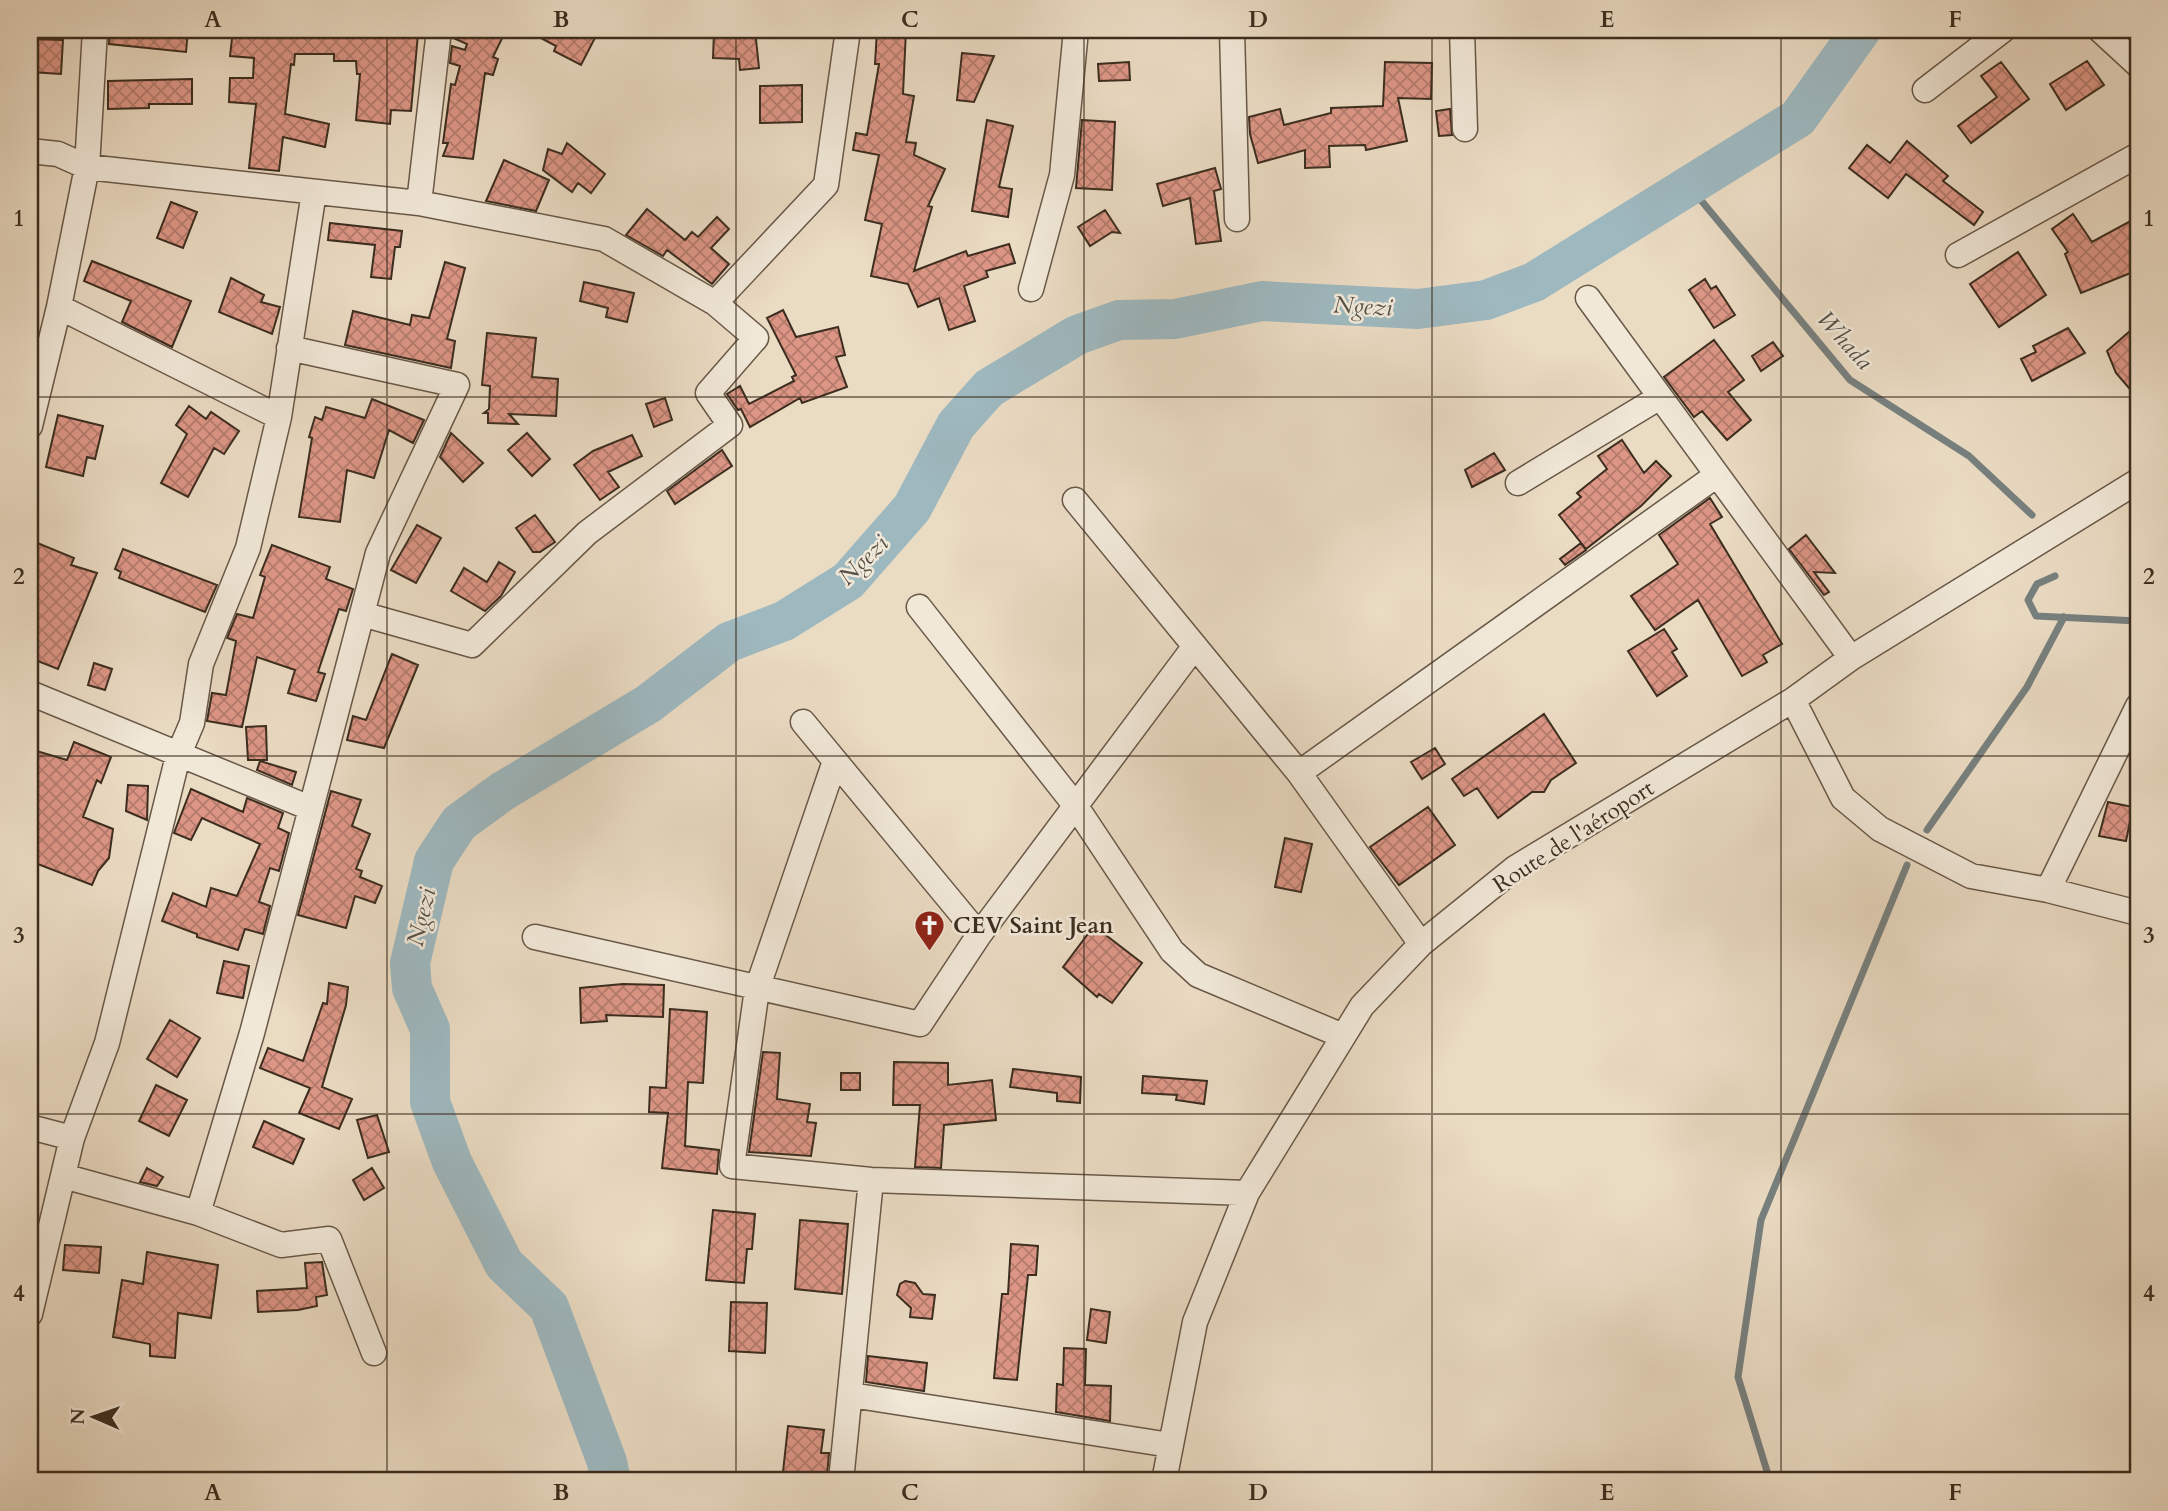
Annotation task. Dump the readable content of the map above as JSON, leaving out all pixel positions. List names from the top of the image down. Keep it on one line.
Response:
{"streets":{"street":["Route de l'aéroport"]},"water":["Ngezi","Whada"],"places":{"church":["CEV Saint Jean"]},"north":"left","grid":{"columns":["A","B","C","D","E","F"],"rows":["1","2","3","4"]}}
